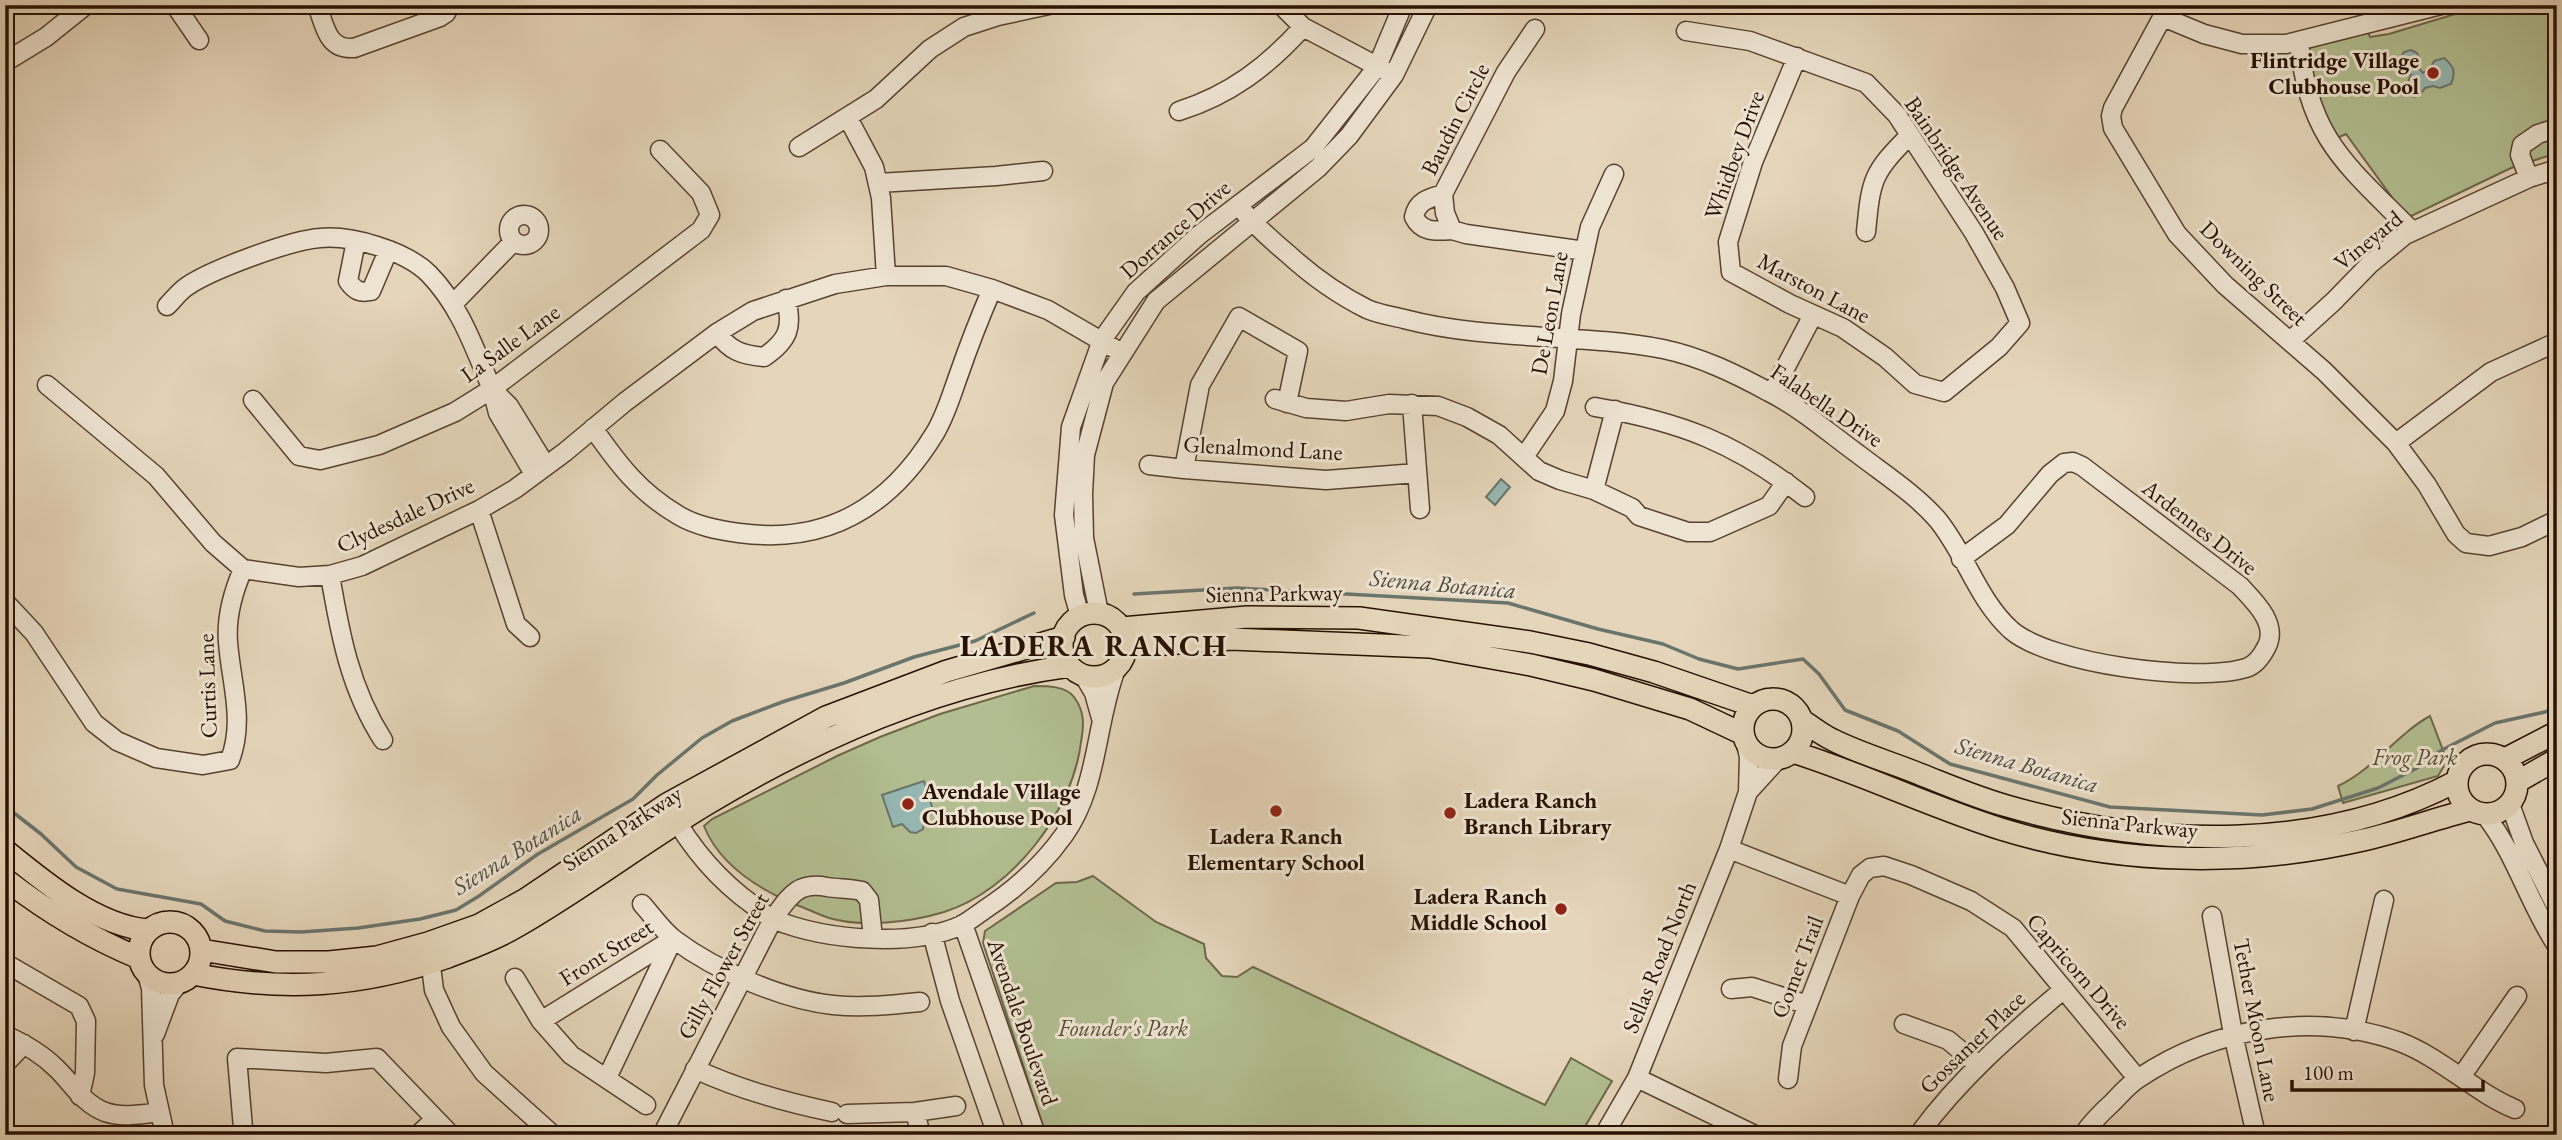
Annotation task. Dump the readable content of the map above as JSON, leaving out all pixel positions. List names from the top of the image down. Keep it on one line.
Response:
{"streets":{"main road":["Sienna Parkway"],"street":["Baudin Circle","Whidbey Drive","Bainbridge Avenue","Dorrance Drive","Vineyard","Downing Street","Marston Lane","De Leon Lane","La Salle Lane","Falabella Drive","Glenalmond Lane","Clydesdale Drive","Ardennes Drive","Curtis Lane","Front Street","Sellas Road North","Gilly Flower Street","Comet Trail","Capricorn Drive","Tether Moon Lane","Avendale Boulevard","Gossamer Place"]},"crossings":[["Whidbey Drive","Bainbridge Avenue"],["Whidbey Drive","Marston Lane"],["Bainbridge Avenue","Marston Lane"],["Dorrance Drive","Falabella Drive"],["Dorrance Drive","Clydesdale Drive"],["Dorrance Drive","Sienna Parkway"],["Vineyard","Downing Street"],["De Leon Lane","Falabella Drive"],["Falabella Drive","Ardennes Drive"],["Clydesdale Drive","Curtis Lane"],["Sienna Parkway","Sellas Road North"],["Comet Trail","Capricorn Drive"],["Capricorn Drive","Gossamer Place"]],"districts":["LADERA RANCH"],"water":["Sienna Botanica"],"parks":["Frog Park","Founder's Park"],"places":["Flintridge Village Clubhouse Pool","Avendale Village Clubhouse Pool","Ladera Ranch Elementary School","Ladera Ranch Branch Library","Ladera Ranch Middle School"],"scale_bar":"100 m"}
